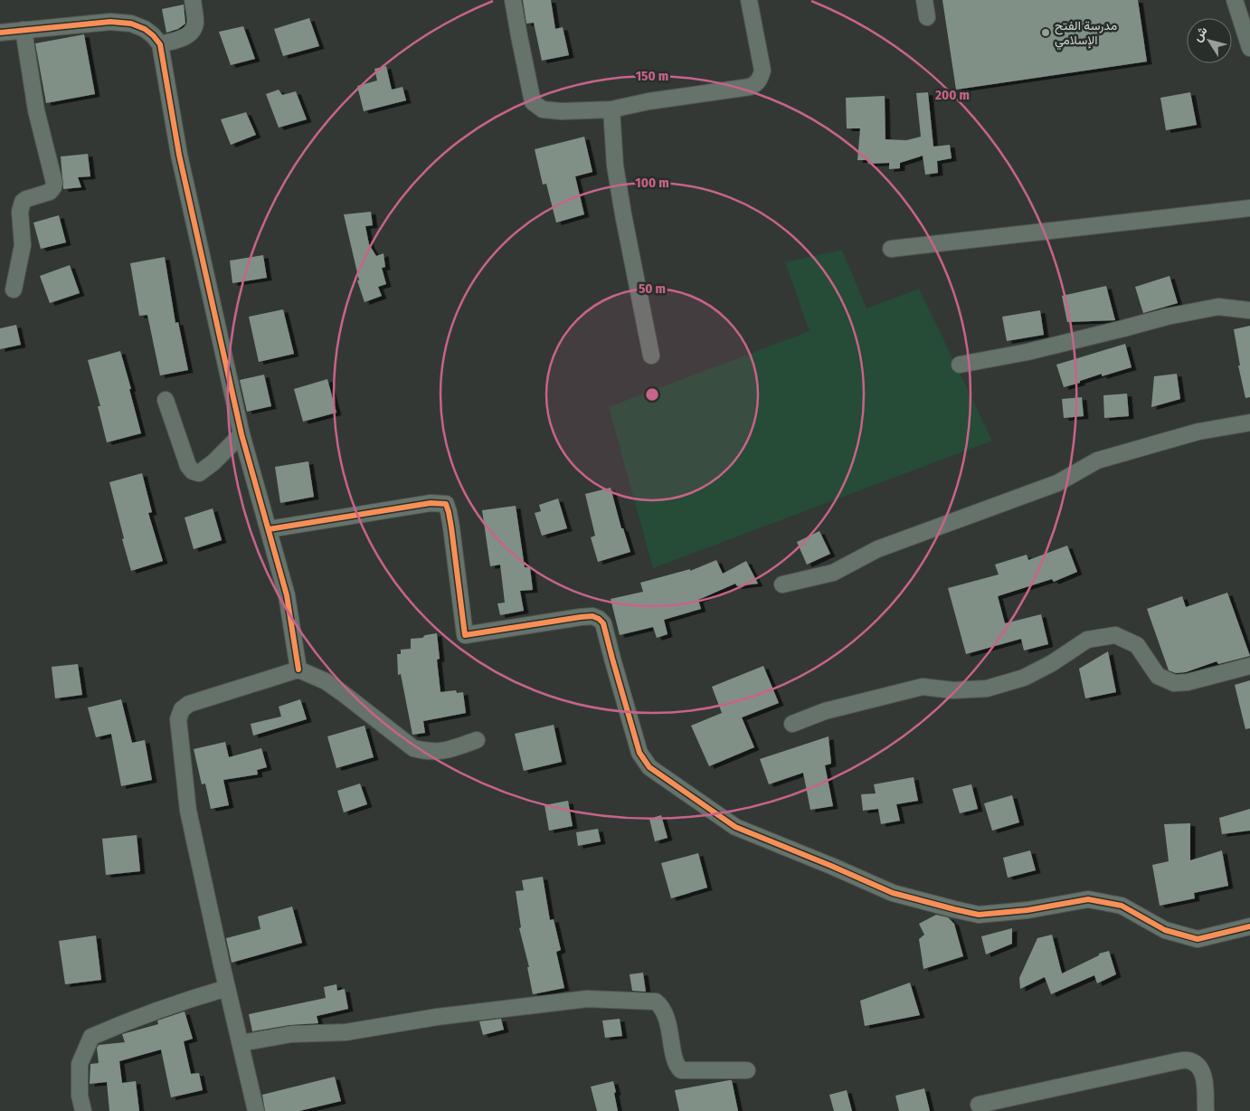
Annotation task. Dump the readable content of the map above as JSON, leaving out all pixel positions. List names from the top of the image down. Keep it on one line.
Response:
{"places":["مدرسة الفتح الإسلامي"],"north":"top left","rings":["150 m","200 m","100 m","50 m"]}
